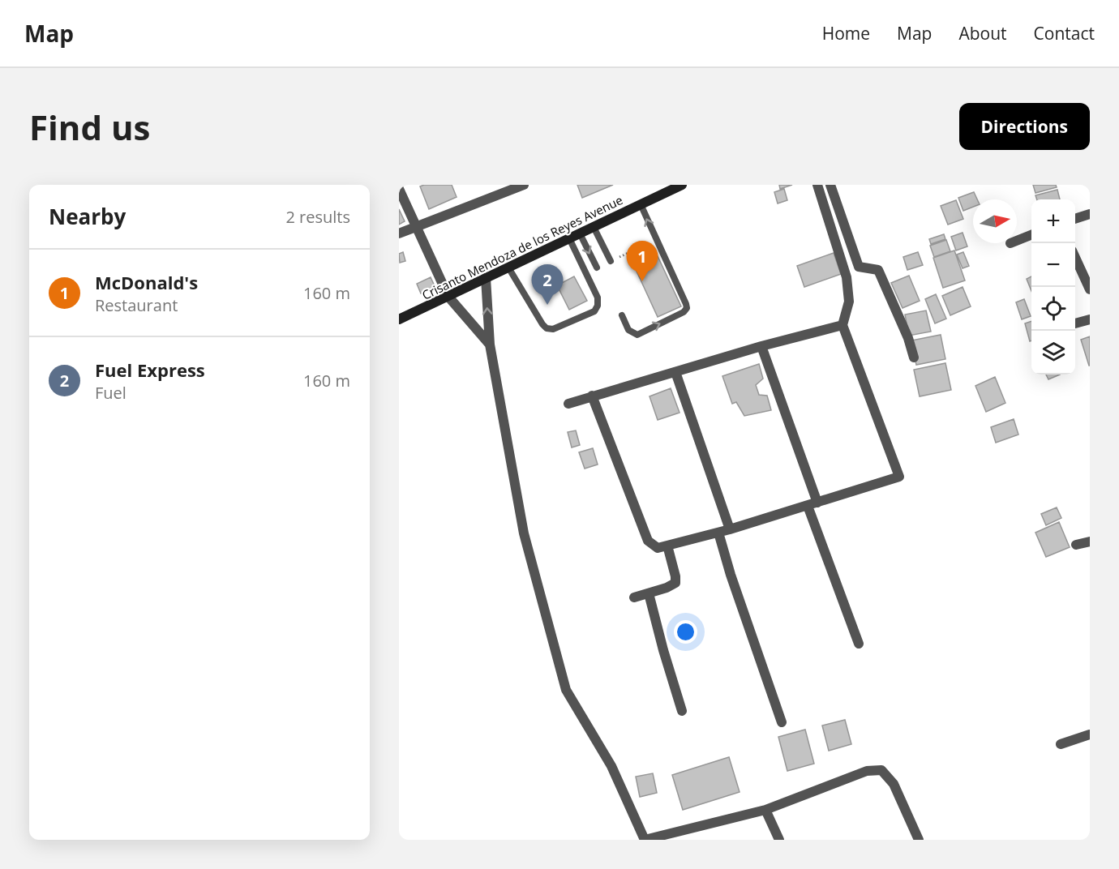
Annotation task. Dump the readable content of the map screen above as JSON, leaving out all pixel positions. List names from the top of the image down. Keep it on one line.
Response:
{"streets":{"main road":["Crisanto Mendoza de los Reyes Avenue"]},"north":"right","page":{"header":"Map","nav":["Home","Map","About","Contact"],"buttons":"Directions","title":"Find us","heading":["Nearby","2 results"],"map_buttons":["+","−"],"pins":["1","2"],"list":[{"mark":"1","name":"McDonald's","note":"Restaurant","value":"160 m"},{"mark":"2","name":"Fuel Express","note":"Fuel","value":"160 m"}]}}
